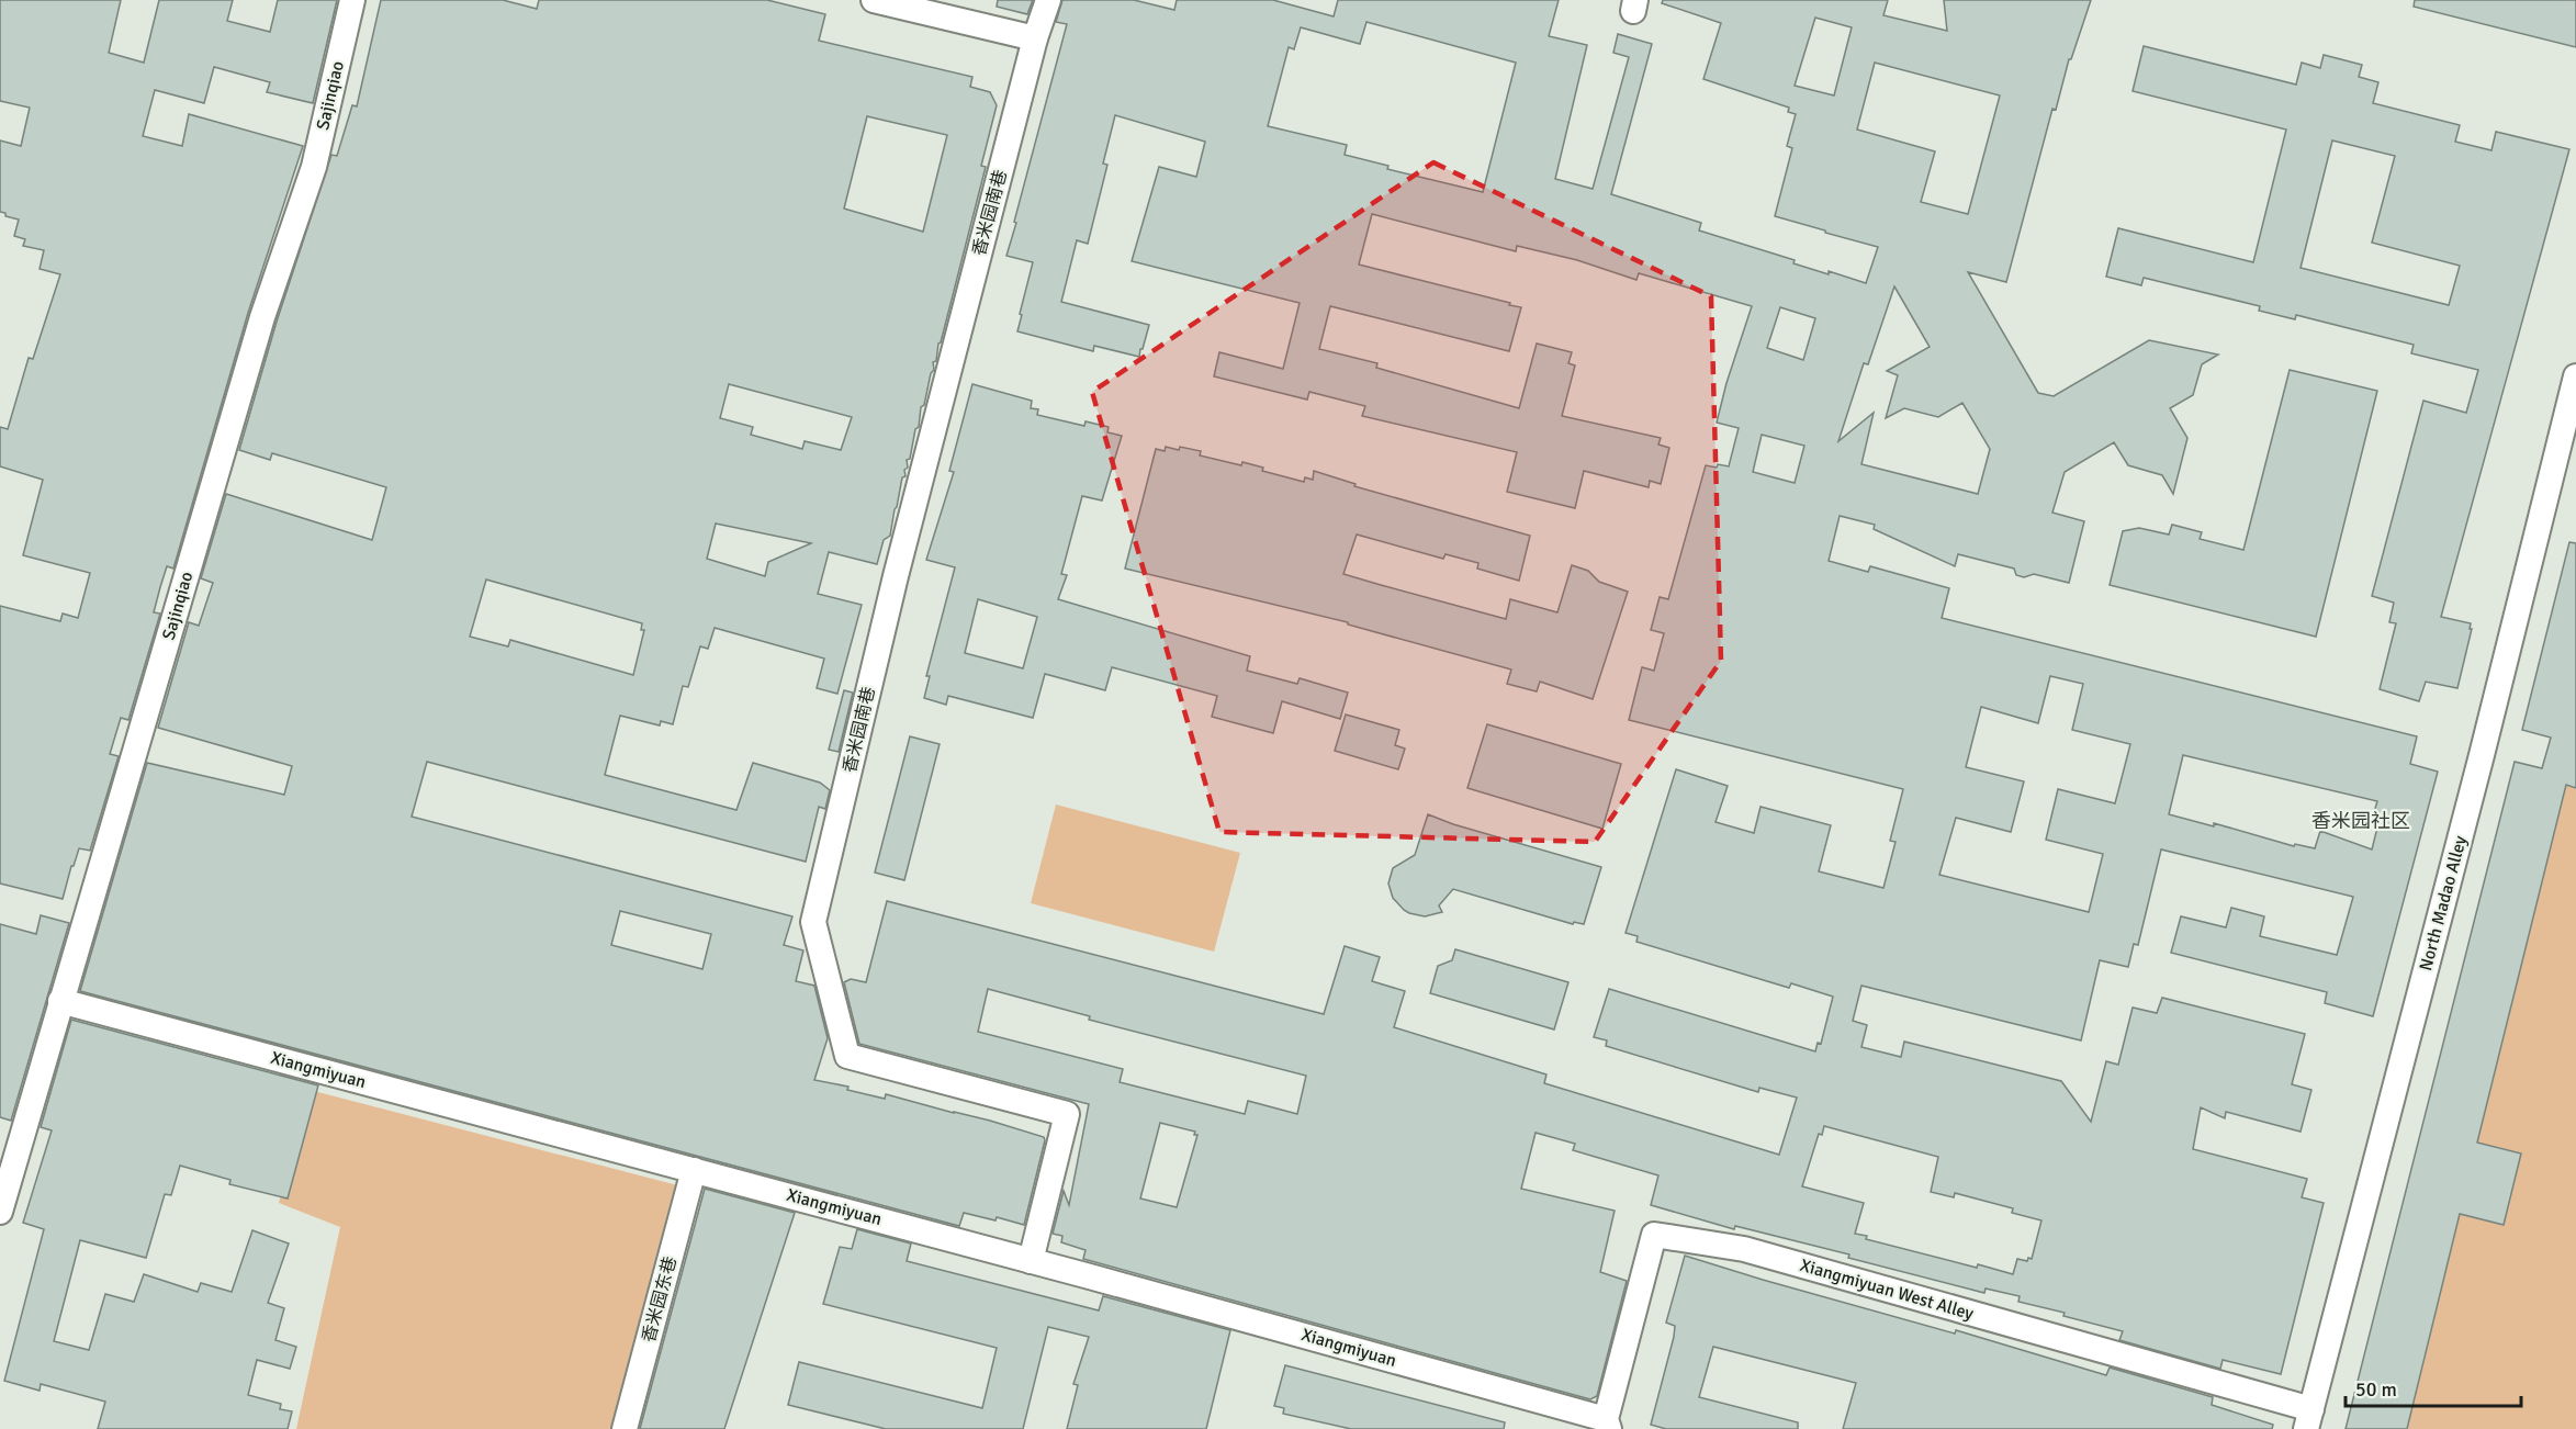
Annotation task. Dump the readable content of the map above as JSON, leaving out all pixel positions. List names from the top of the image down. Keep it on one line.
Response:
{"streets":{"street":["Sajinqiao","香米园南巷","North Madao Alley","Xiangmiyuan","Xiangmiyuan West Alley","香米园东巷"]},"crossings":[["Sajinqiao","Xiangmiyuan"],["香米园南巷","Xiangmiyuan"],["North Madao Alley","Xiangmiyuan West Alley"],["Xiangmiyuan","Xiangmiyuan West Alley"],["Xiangmiyuan","香米园东巷"]],"districts":["香米园社区"],"scale_bar":"50 m"}
